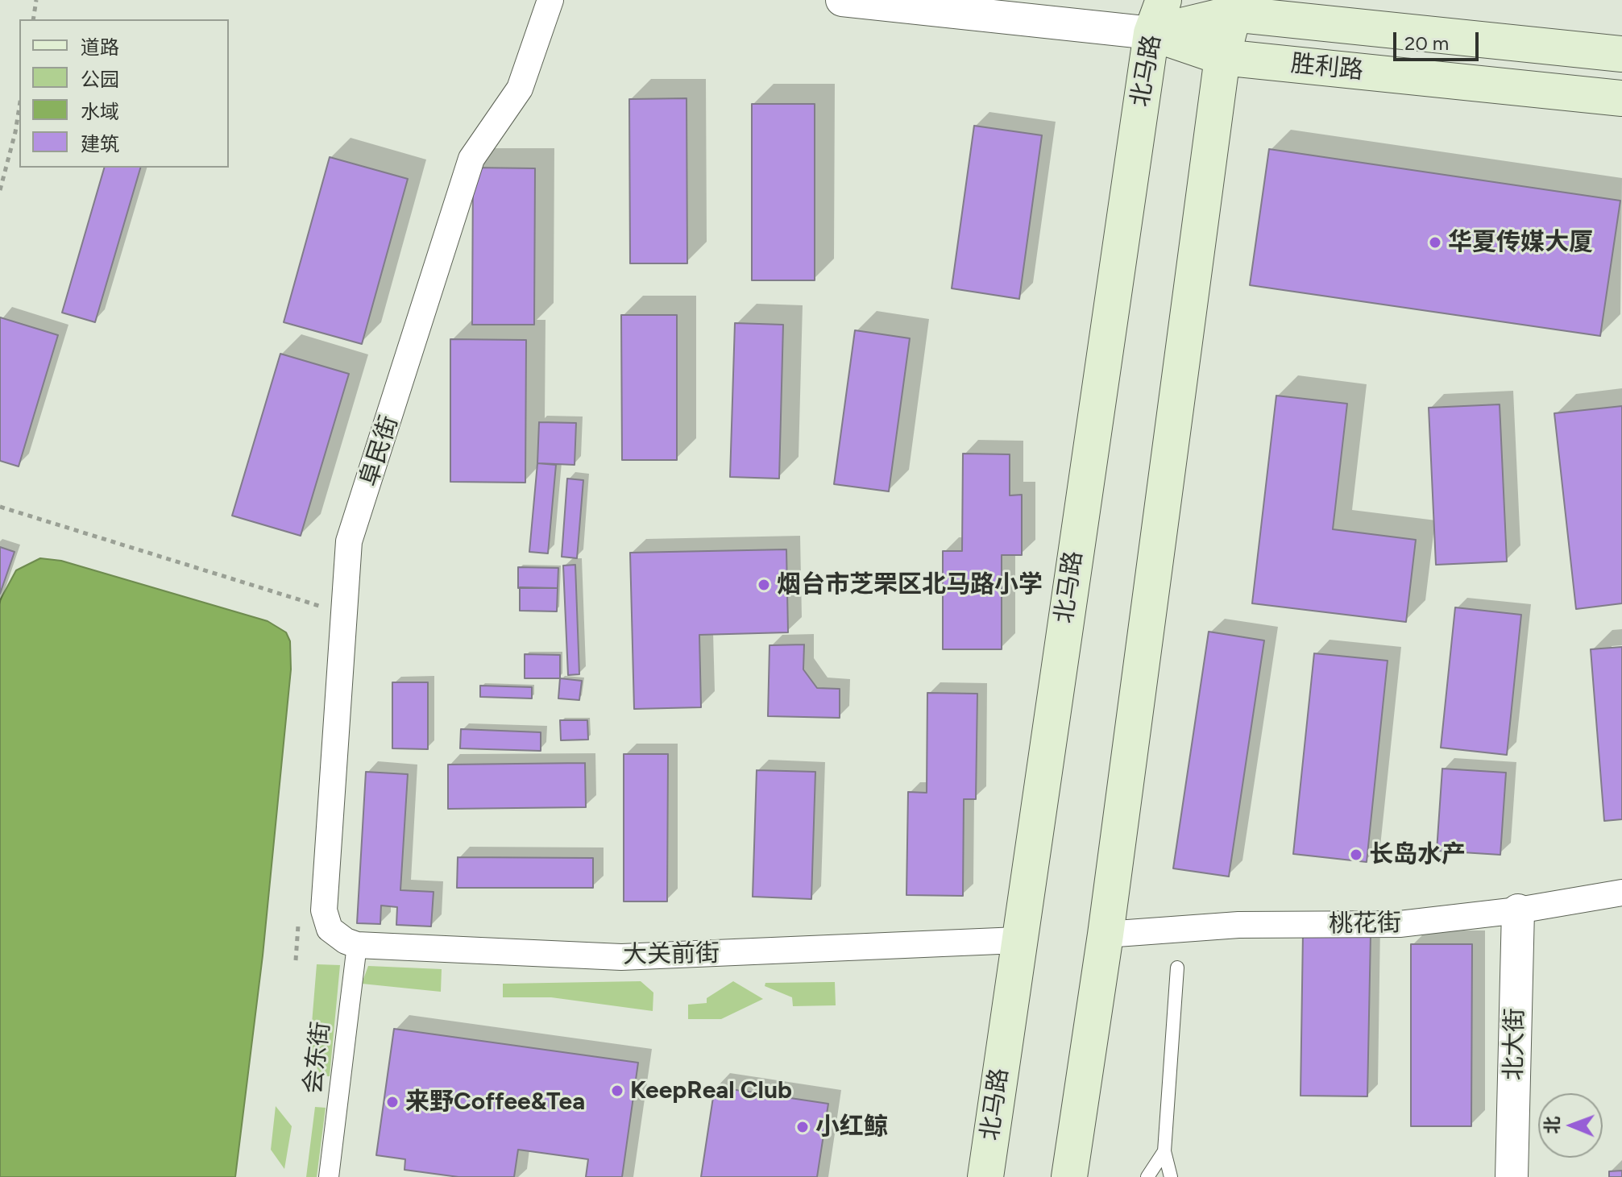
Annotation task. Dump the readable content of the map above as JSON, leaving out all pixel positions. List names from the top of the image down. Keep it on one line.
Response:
{"streets":{"main road":["胜利路","北马路"],"street":["阜民街","桃花街","大关前街","北大街","会东街"]},"crossings":[["胜利路","北马路"],["北马路","大关前街"],["阜民街","大关前街"],["桃花街","北大街"],["大关前街","会东街"]],"places":["华夏传媒大厦","烟台市芝罘区北马路小学","长岛水产","KeepReal Club","来野Coffee&Tea","小红鲸"],"legend":["道路","公园","水域","建筑"],"scale_bar":"20 m","north":"left"}
